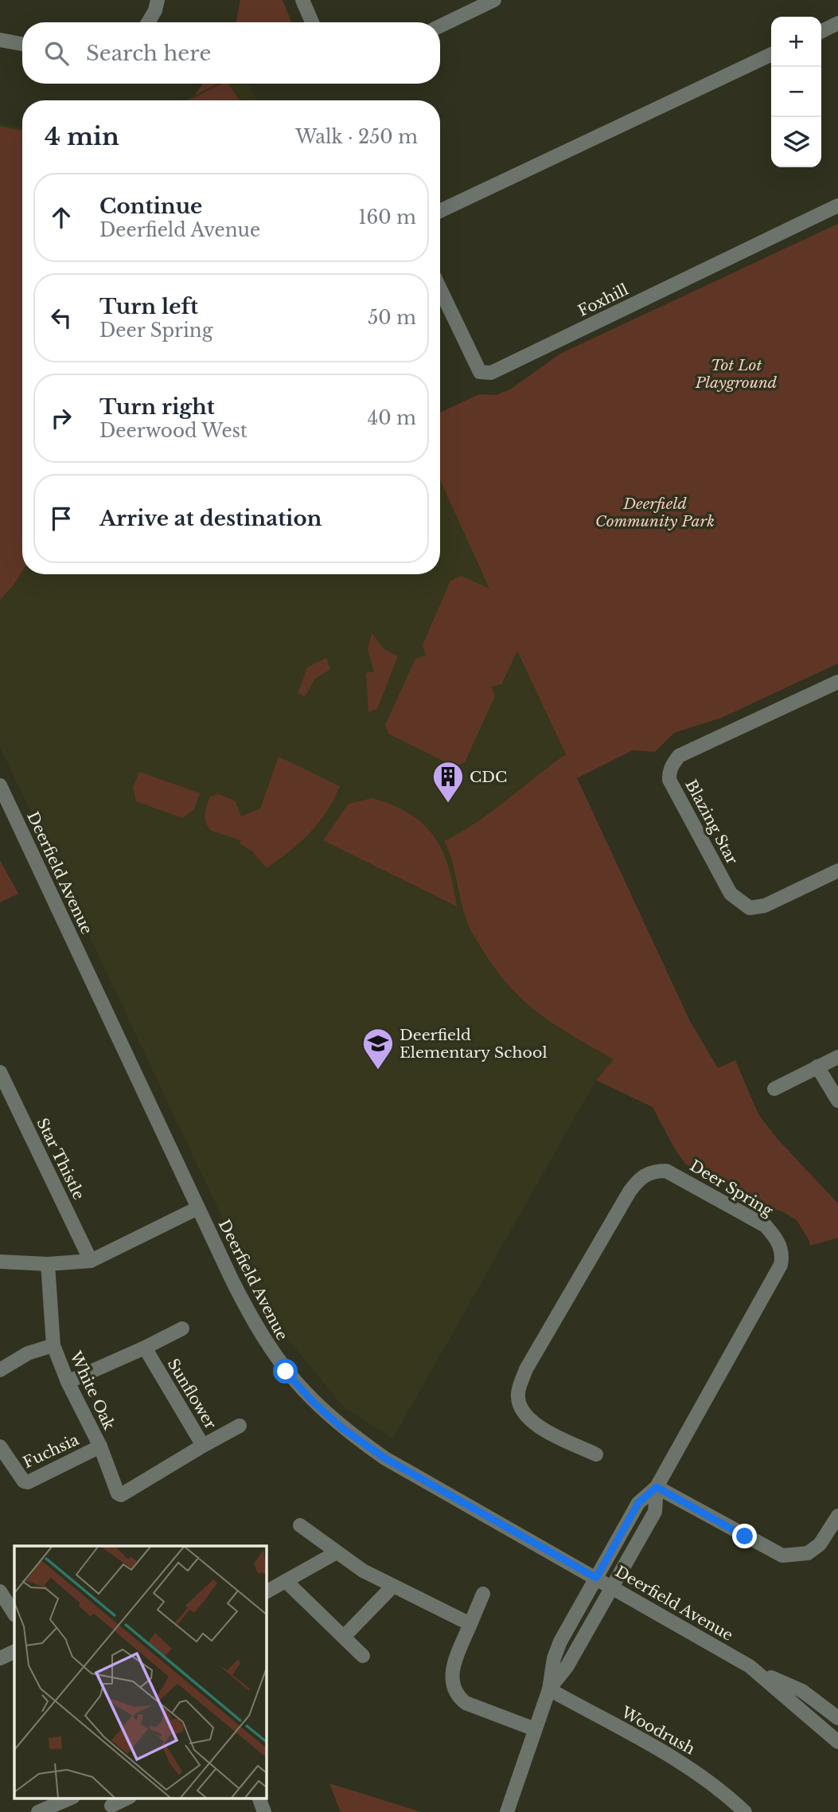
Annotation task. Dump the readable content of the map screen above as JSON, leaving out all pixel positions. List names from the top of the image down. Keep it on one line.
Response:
{"streets":{"street":["Foxhill","Blazing Star","Deerfield Avenue","Star Thistle","Deer Spring","White Oak","Sunflower","Fuchsia","Woodrush"]},"crossings":[["Deerfield Avenue","Deer Spring"],["Deer Spring","Woodrush"],["White Oak","Sunflower"],["White Oak","Fuchsia"]],"parks":["Tot Lot Playground","Deerfield Community Park"],"places":{"building":["CDC"],"school or university":["Deerfield Elementary School"]},"page":{"map_buttons":["+","−"],"search":"Search here","heading":["4 min","Walk · 250 m"],"list":[["Continue","Deerfield Avenue","160 m"],["Turn left","Deer Spring","50 m"],["Turn right","Deerwood West","40 m"],"Arrive at destination"]}}
